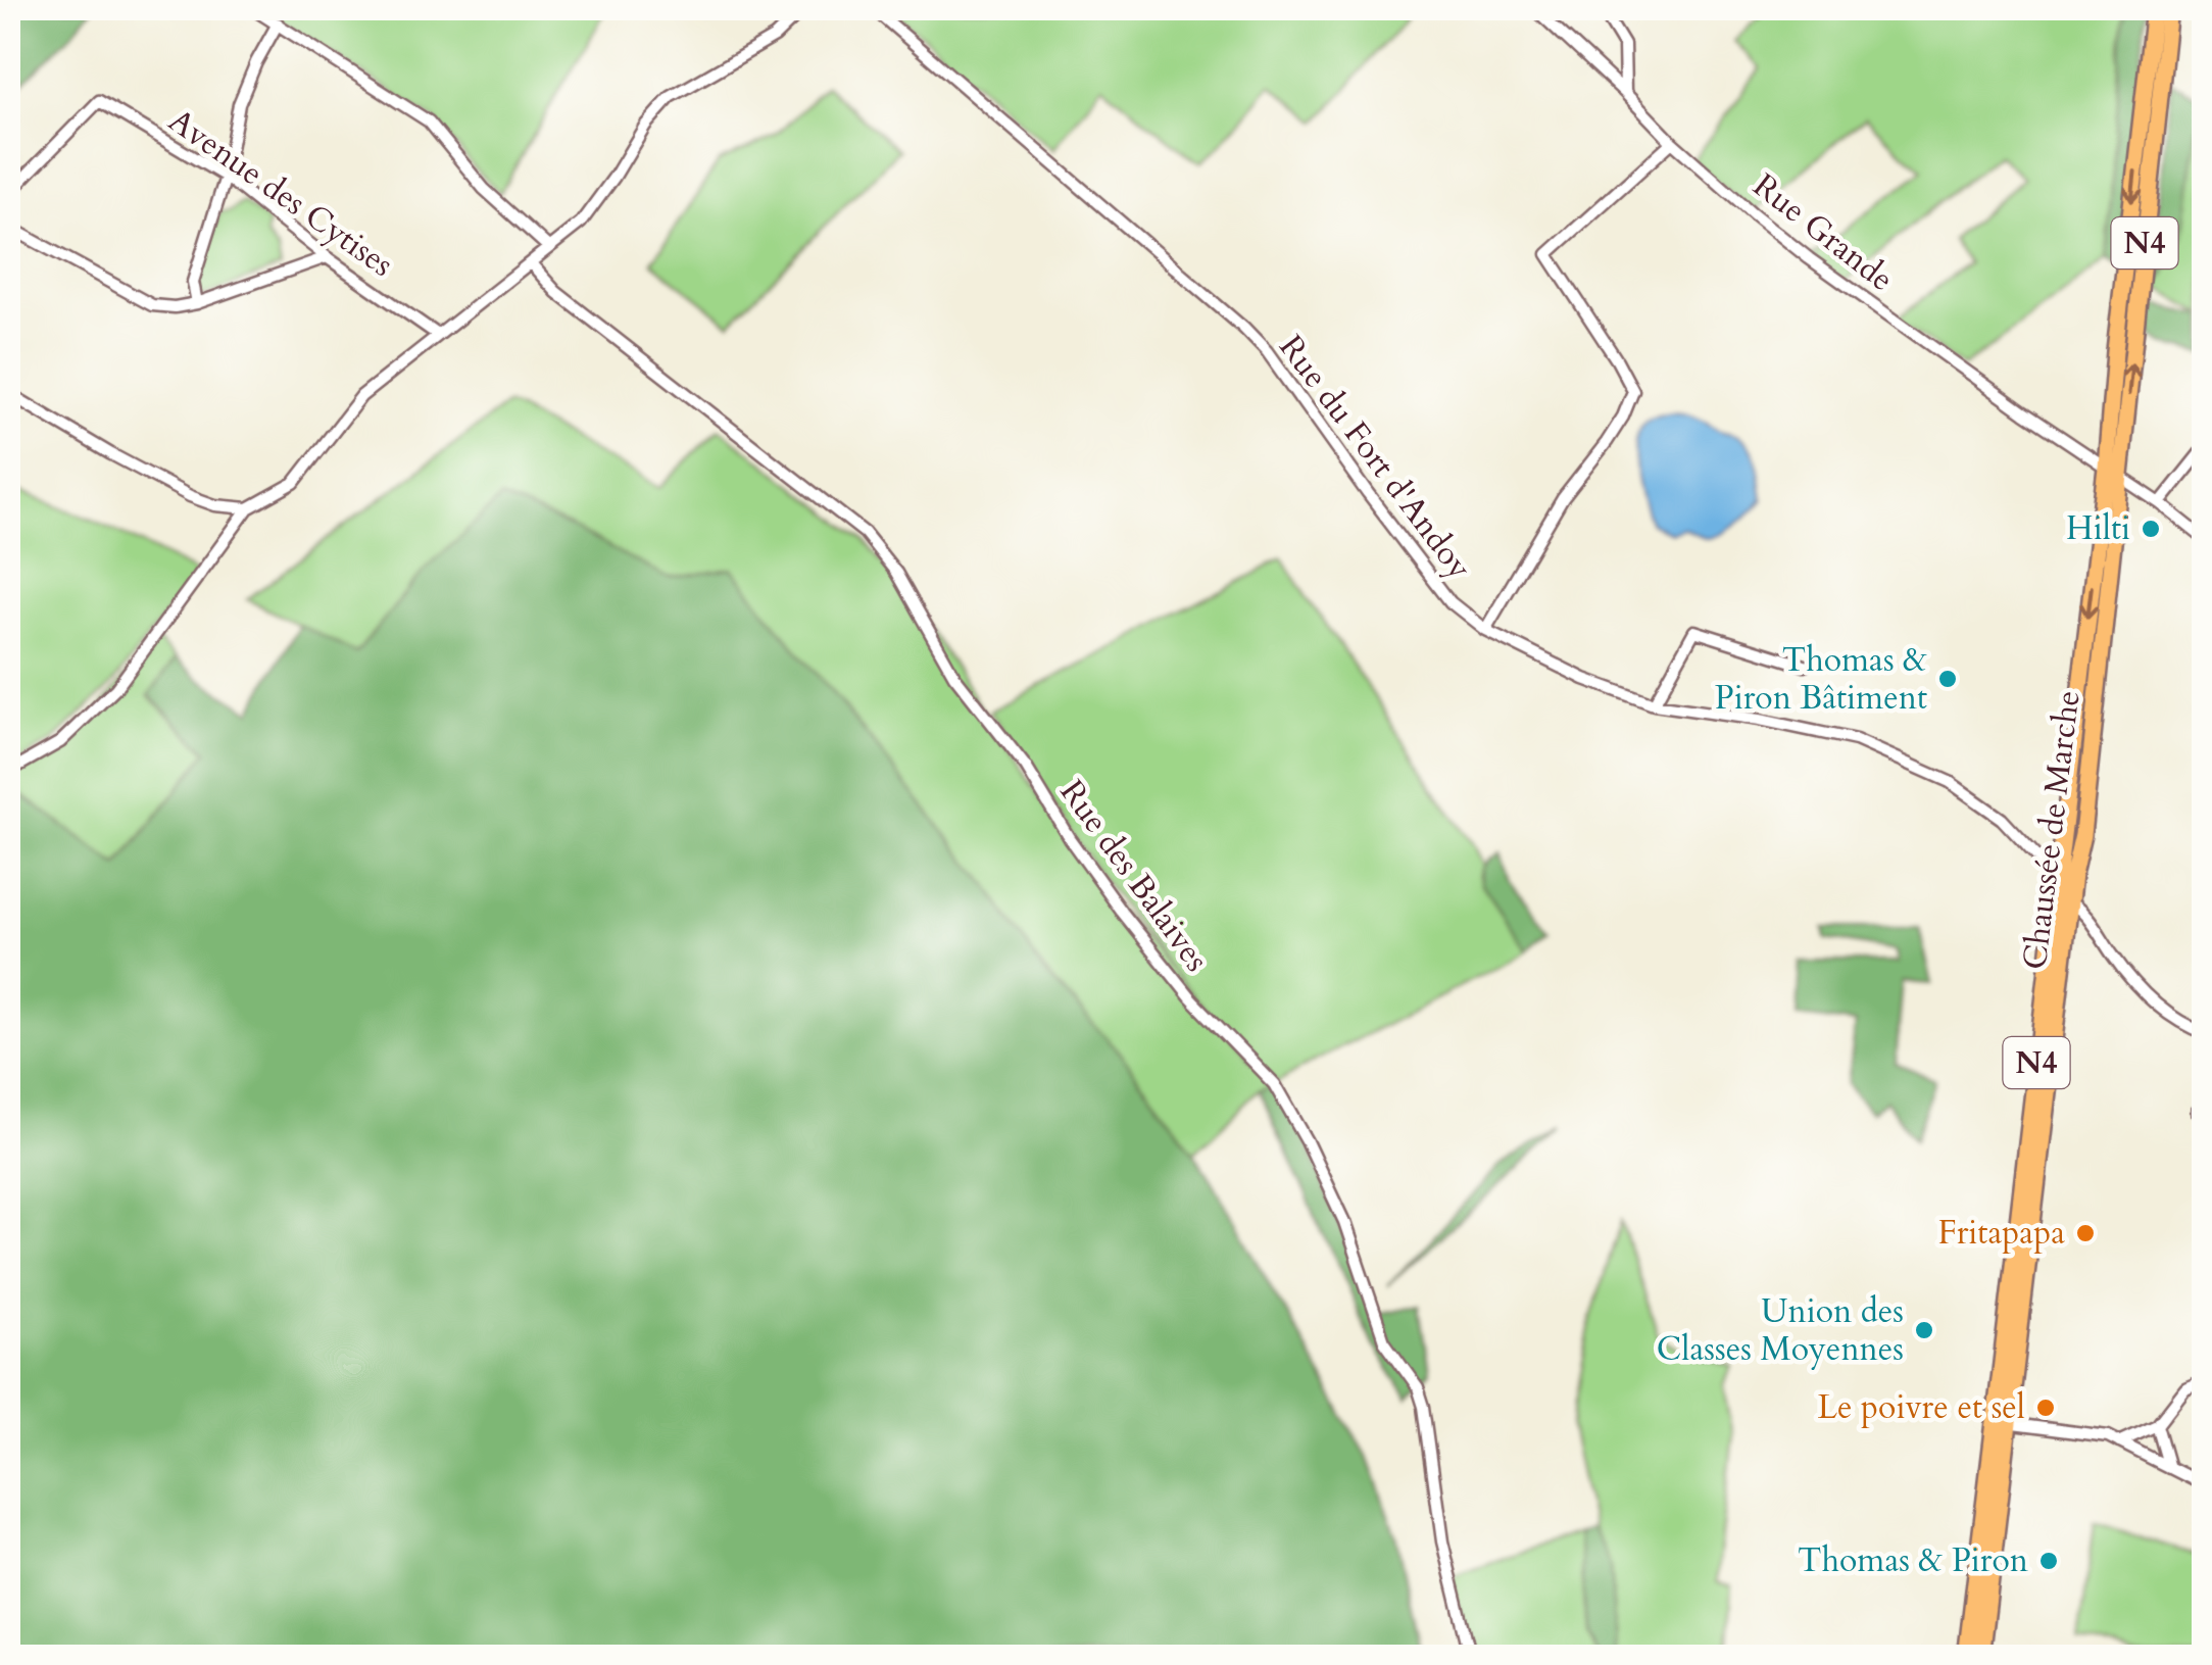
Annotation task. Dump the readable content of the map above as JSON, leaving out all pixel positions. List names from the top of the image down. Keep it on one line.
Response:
{"streets":{"main road":["N4","Chaussée de Marche"],"street":["Avenue des Cytises","Rue Grande","Rue du Fort d'Andoy","Rue des Balaives"]},"crossings":[["Rue Grande","Chaussée de Marche"],["Rue du Fort d'Andoy","Chaussée de Marche"]],"places":["Hilti","Thomas & Piron Bâtiment","Fritapapa","Union des Classes Moyennes","Le poivre et sel","Thomas & Piron"]}
